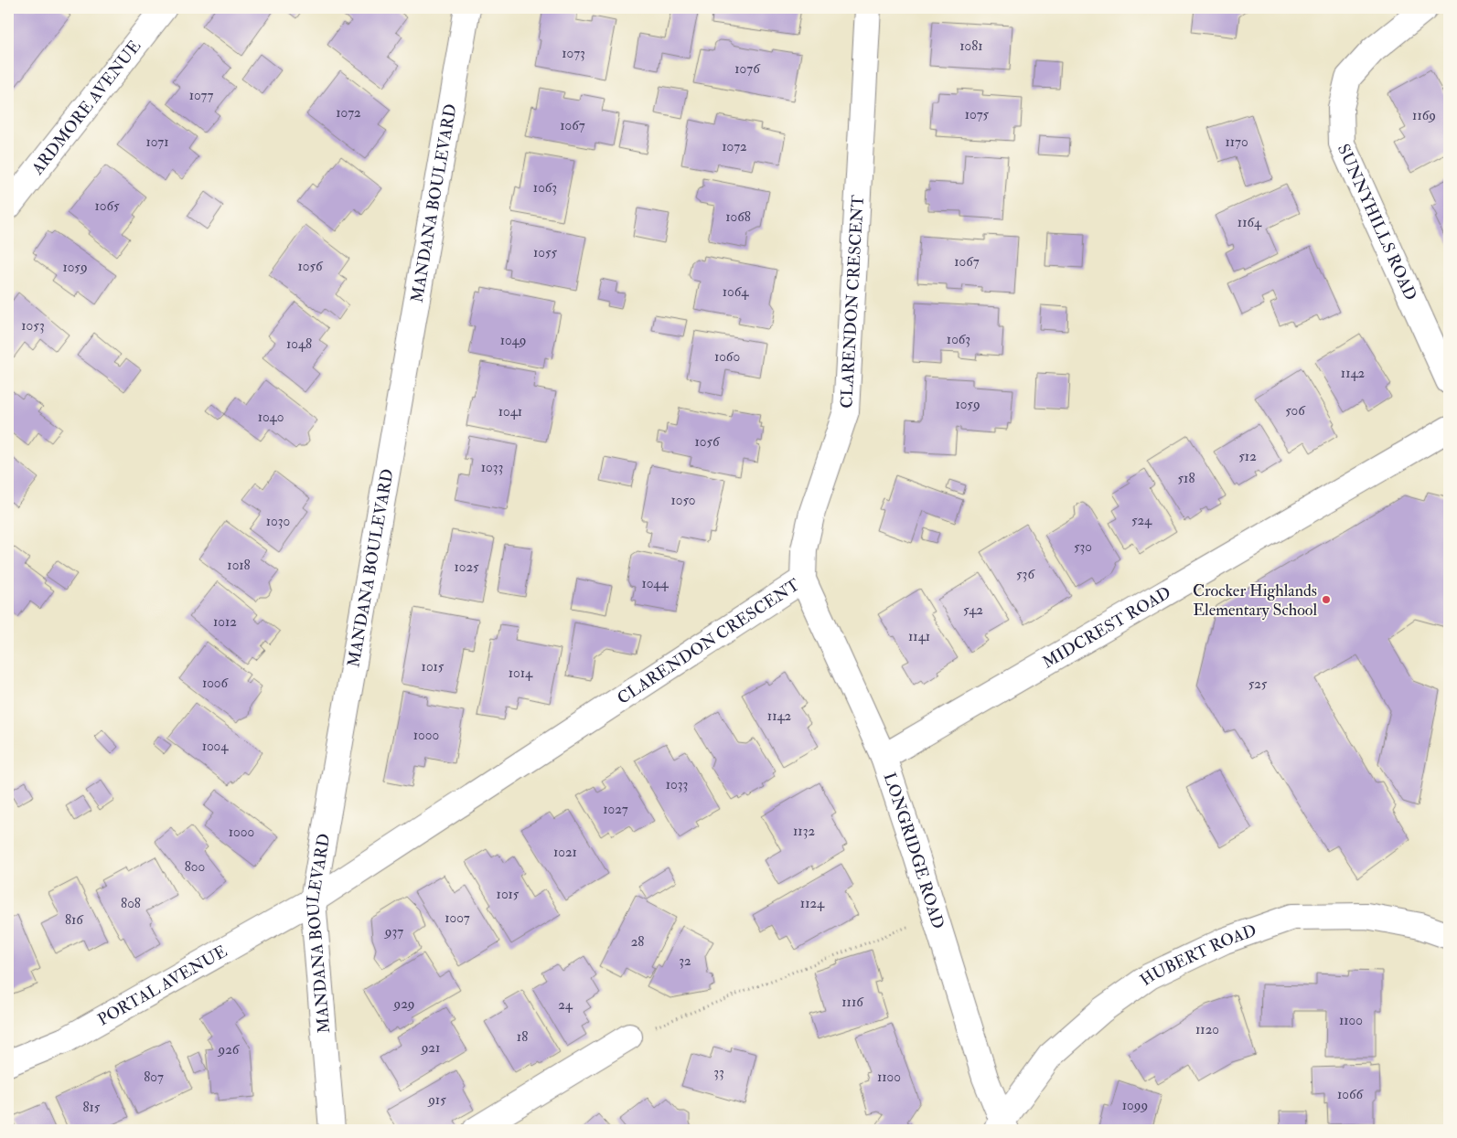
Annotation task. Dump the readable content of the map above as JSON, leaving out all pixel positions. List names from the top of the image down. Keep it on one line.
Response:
{"streets":{"street":["ARDMORE AVENUE","MANDANA BOULEVARD","SUNNYHILLS ROAD","CLARENDON CRESCENT","MIDCREST ROAD","LONGRIDGE ROAD","HUBERT ROAD","PORTAL AVENUE"]},"crossings":[["MANDANA BOULEVARD","CLARENDON CRESCENT"],["MANDANA BOULEVARD","PORTAL AVENUE"],["CLARENDON CRESCENT","LONGRIDGE ROAD"],["CLARENDON CRESCENT","PORTAL AVENUE"],["MIDCREST ROAD","LONGRIDGE ROAD"],["LONGRIDGE ROAD","HUBERT ROAD"]],"places":["Crocker Highlands Elementary School"],"house_numbers":["1081","1073","1076","1077","1072","1075","1169","1067","1071","1170","1072","1063","1065","1068","1164","1055","1067","1056","1059","1064","1053","1063","1049","1048","1060","1142","1059","506","1041","1040","1056","512","1033","518","1050","524","1030","530","1018","1025","536","1044","542","1012","1141","1015","1014","1006","525","1142","1000","1004","1033","1027","1132","1000","1021","800","1015","808","1124","1007","816","937","28","32","1116","929","24","1100","1120","18","921","926","33","807","1100","1066","915","1099","815"]}
